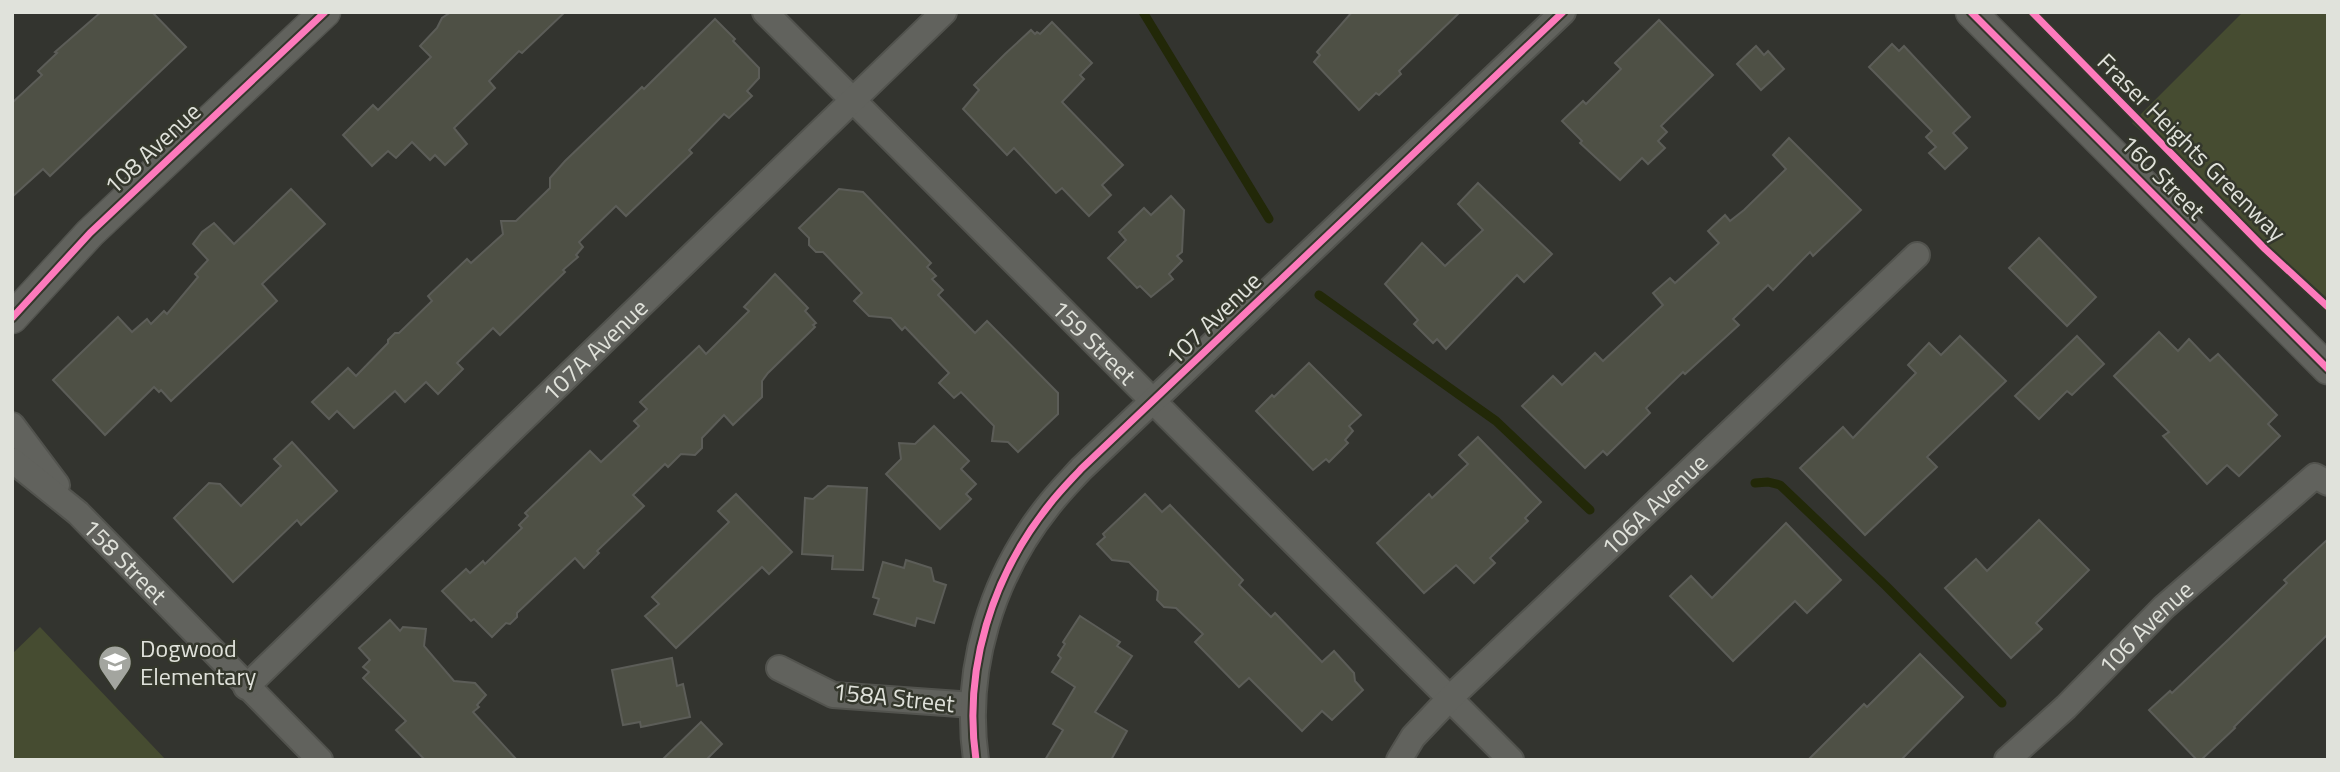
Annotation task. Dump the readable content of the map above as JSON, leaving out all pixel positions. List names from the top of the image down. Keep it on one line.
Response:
{"streets":{"street":["108 Avenue","160 Street","107 Avenue","159 Street","107A Avenue","106A Avenue","158 Street","106 Avenue","158A Street"],"cycle path":["Fraser Heights Greenway"]},"crossings":[["107 Avenue","159 Street"],["107 Avenue","158A Street"],["159 Street","107A Avenue"],["159 Street","106A Avenue"],["107A Avenue","158 Street"]],"places":{"school or university":["Dogwood Elementary"]}}
